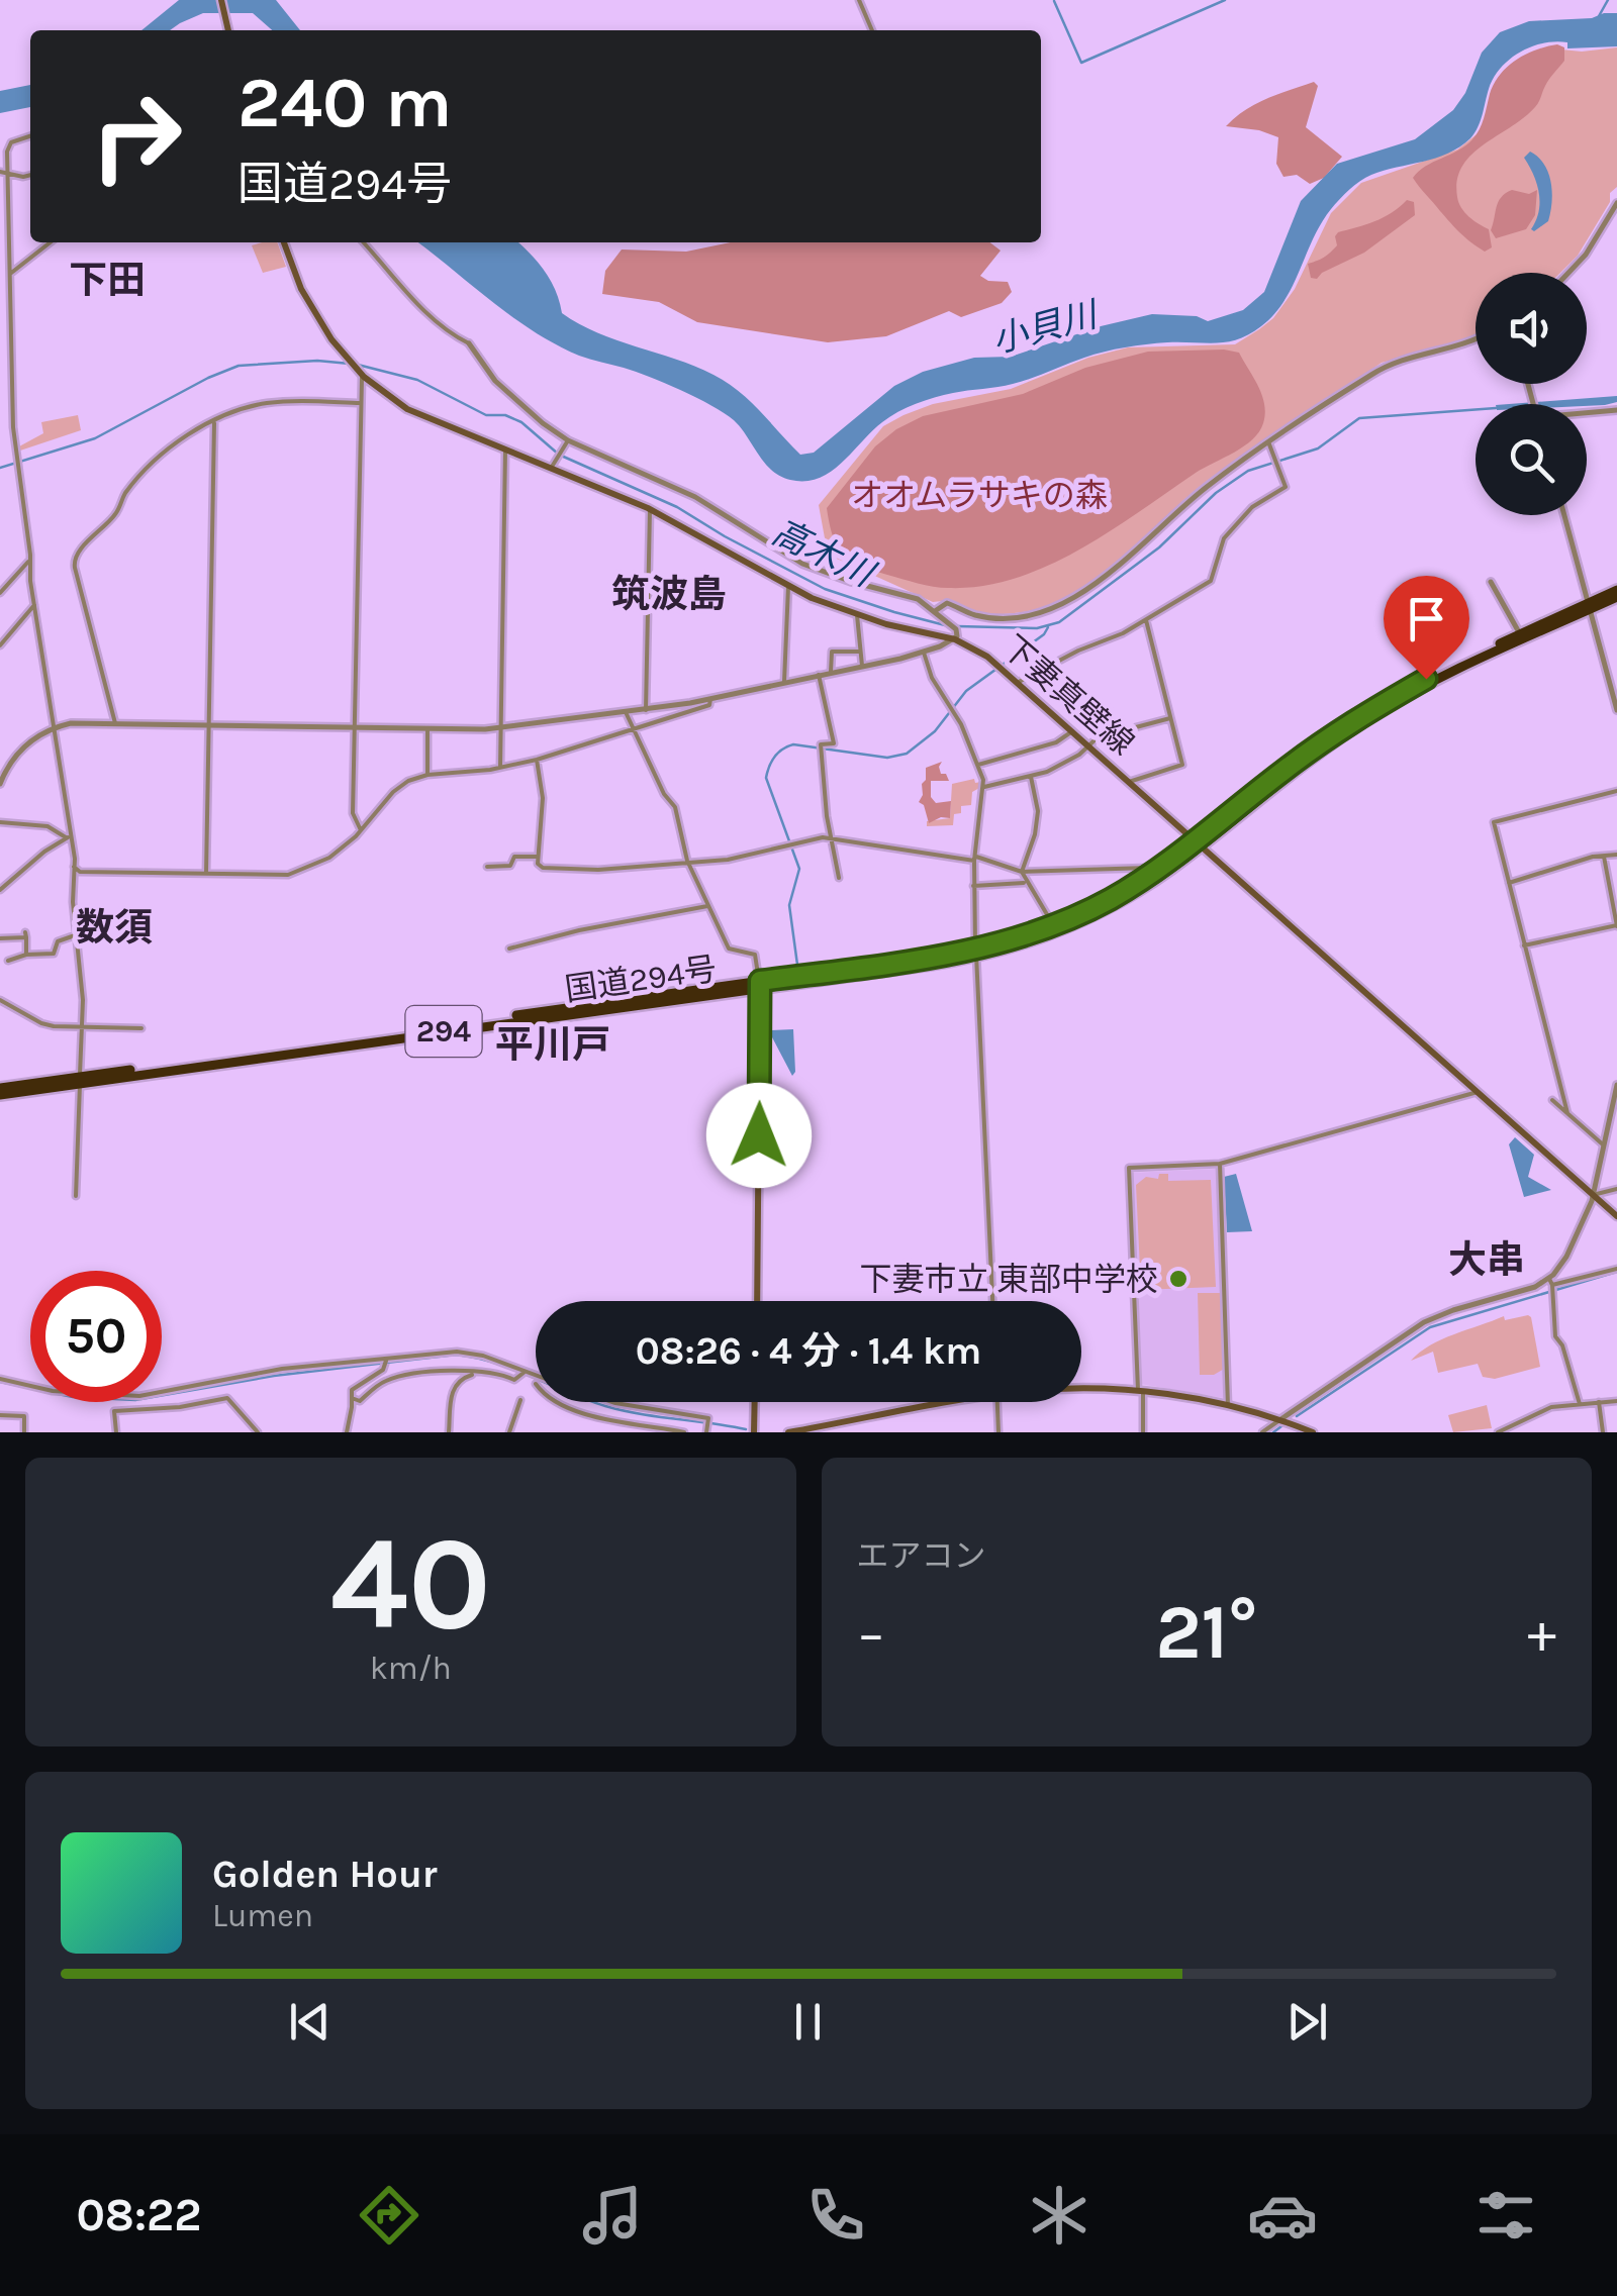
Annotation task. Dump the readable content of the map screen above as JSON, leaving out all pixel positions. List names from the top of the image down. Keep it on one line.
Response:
{"streets":{"highway":["国道294号","294"],"main road":["下妻真壁線"]},"crossings":[["下妻真壁線","国道294号"],["下妻真壁線","294"],["国道294号","294"]],"districts":["下田","筑波島","数須","平川戸","大串"],"water":["小貝川","高木川"],"parks":["オオムラサキの森"],"places":["下妻市立 東部中学校"],"page":{"turn":["240 m","国道294号"],"limit":"50","trip":"08:26 · 4 分 · 1.4 km","tile":[["40","km/h"],"エアコン"],"heat":["−","21°","+"],"song":["Golden Hour","Lumen"],"tabs":"08:22"}}
